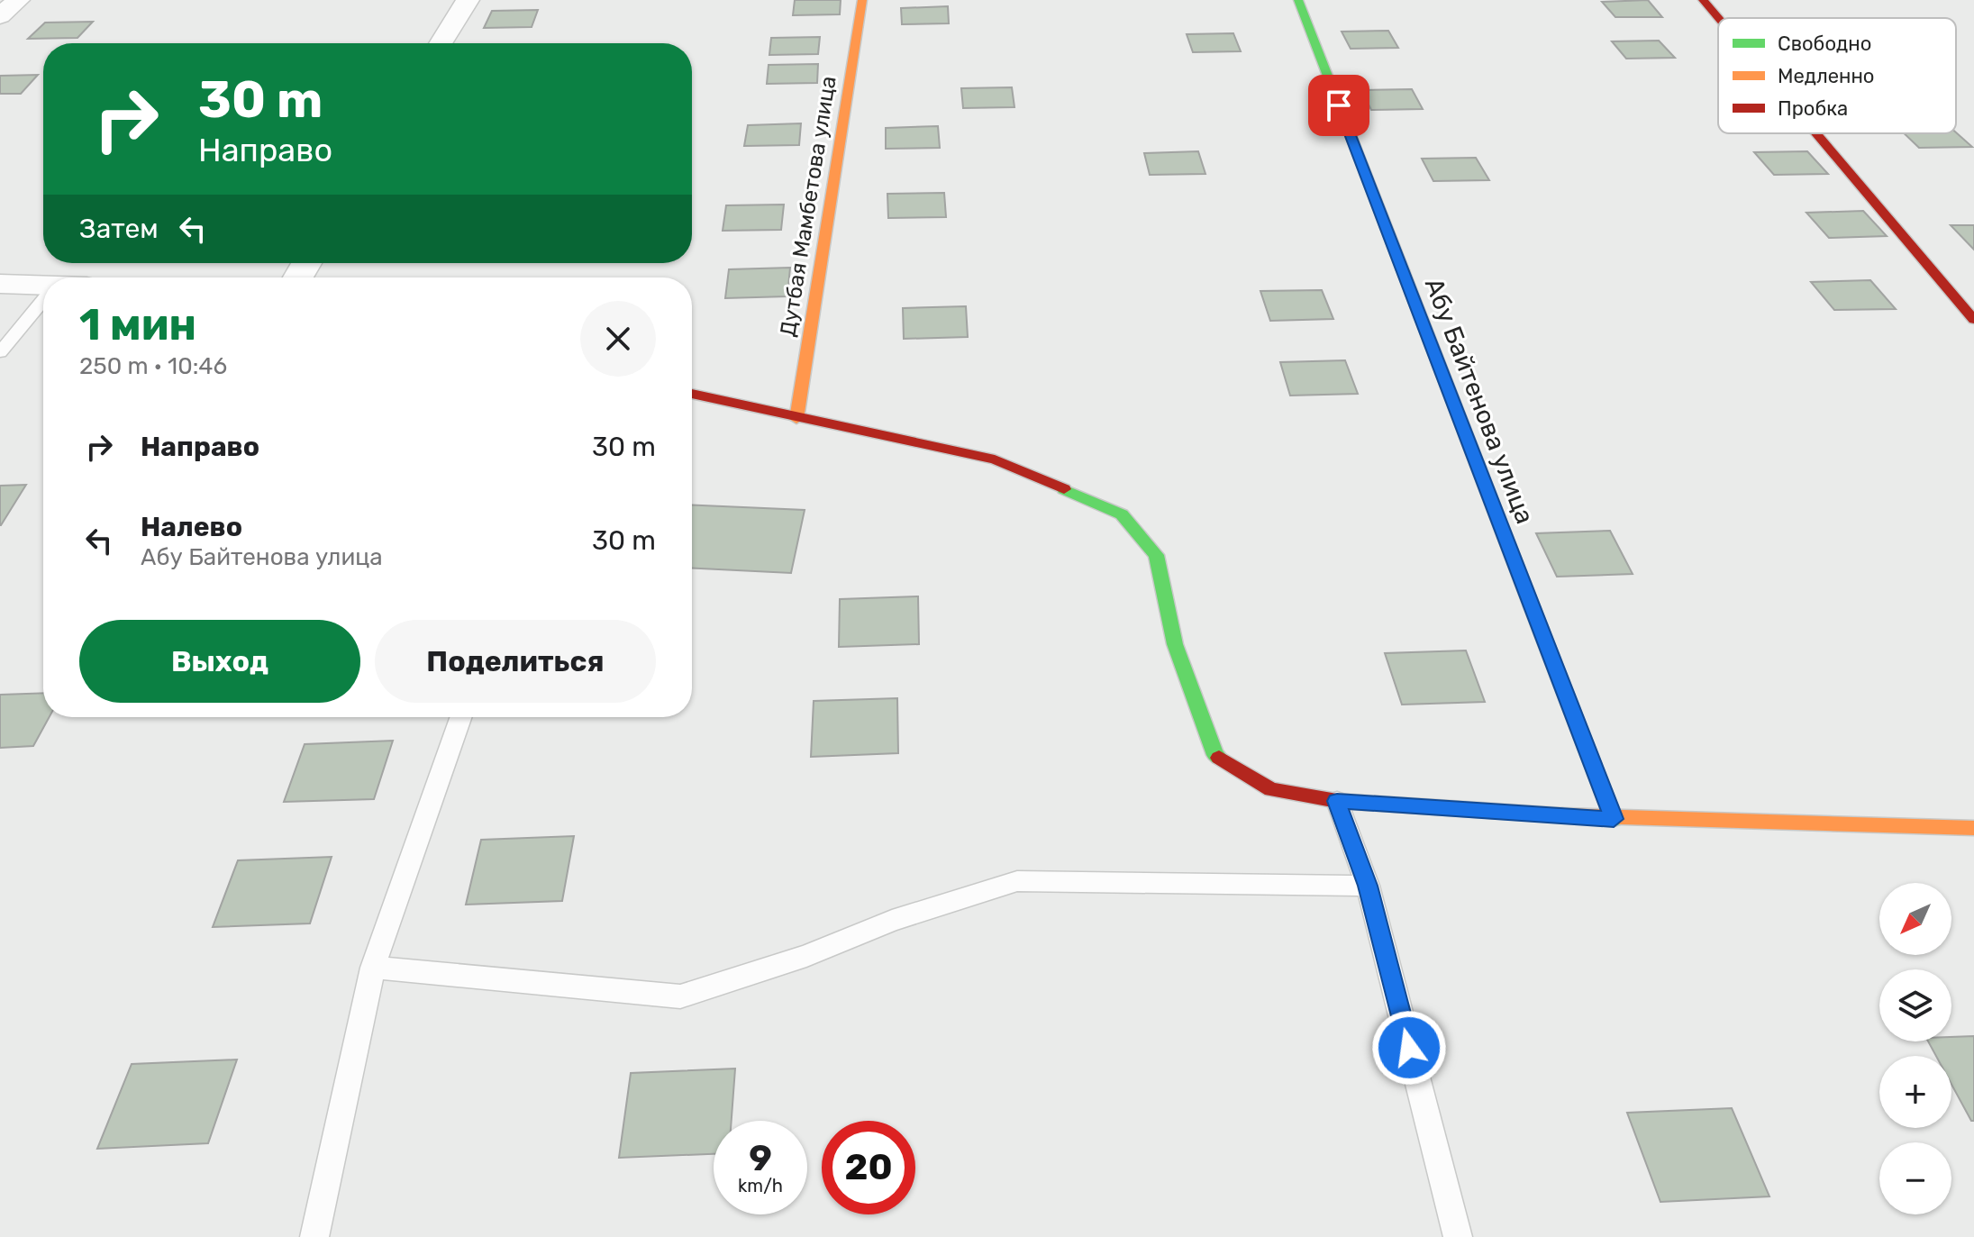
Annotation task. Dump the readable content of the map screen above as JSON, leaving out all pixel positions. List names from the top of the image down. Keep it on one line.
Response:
{"streets":{"street":["Дутбая Мамбетова улица","Абу Байтенова улица"]},"legend":["Свободно","Медленно","Пробка"],"north":"bottom left","page":{"turn":["30 m","Направо"],"then":"Затем","heading":["1 мин","250 m · 10:46"],"list":[{"name":"Направо","value":"30 m"},{"name":"Налево","note":"Абу Байтенова улица","value":"30 m"}],"buttons":["Выход","Поделиться"],"map_buttons":["+","−"],"speed":"9 km/h","limit":"20"}}
